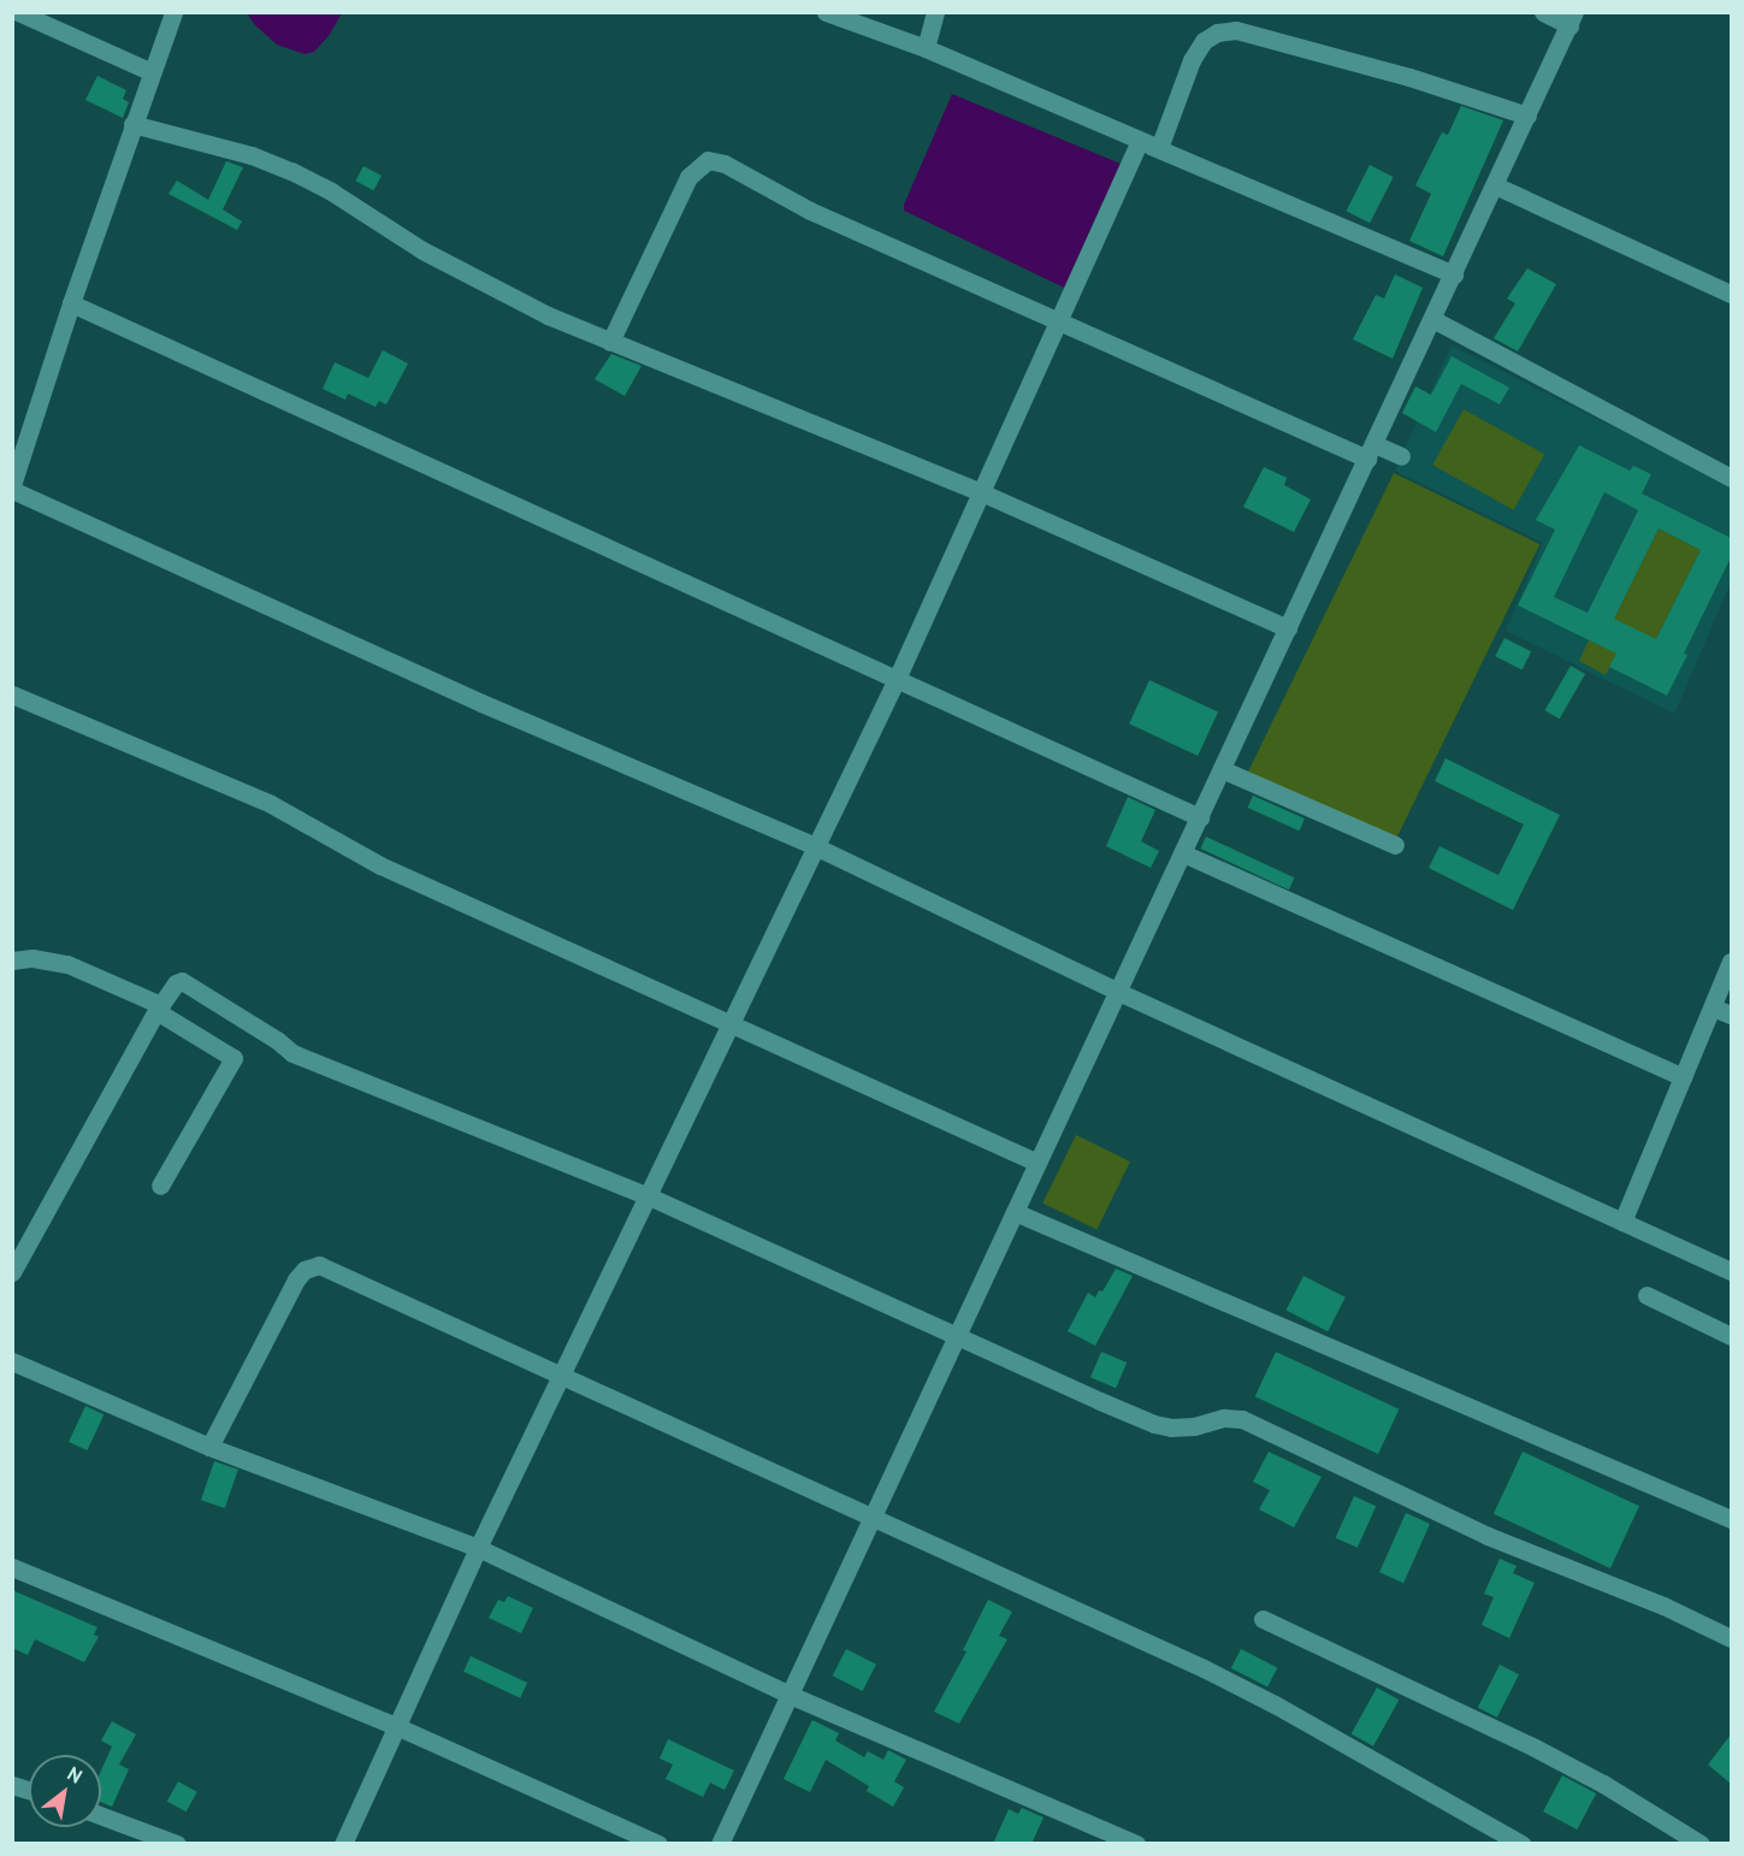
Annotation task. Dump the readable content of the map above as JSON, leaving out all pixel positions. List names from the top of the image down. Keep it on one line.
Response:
{"north":"top right"}
